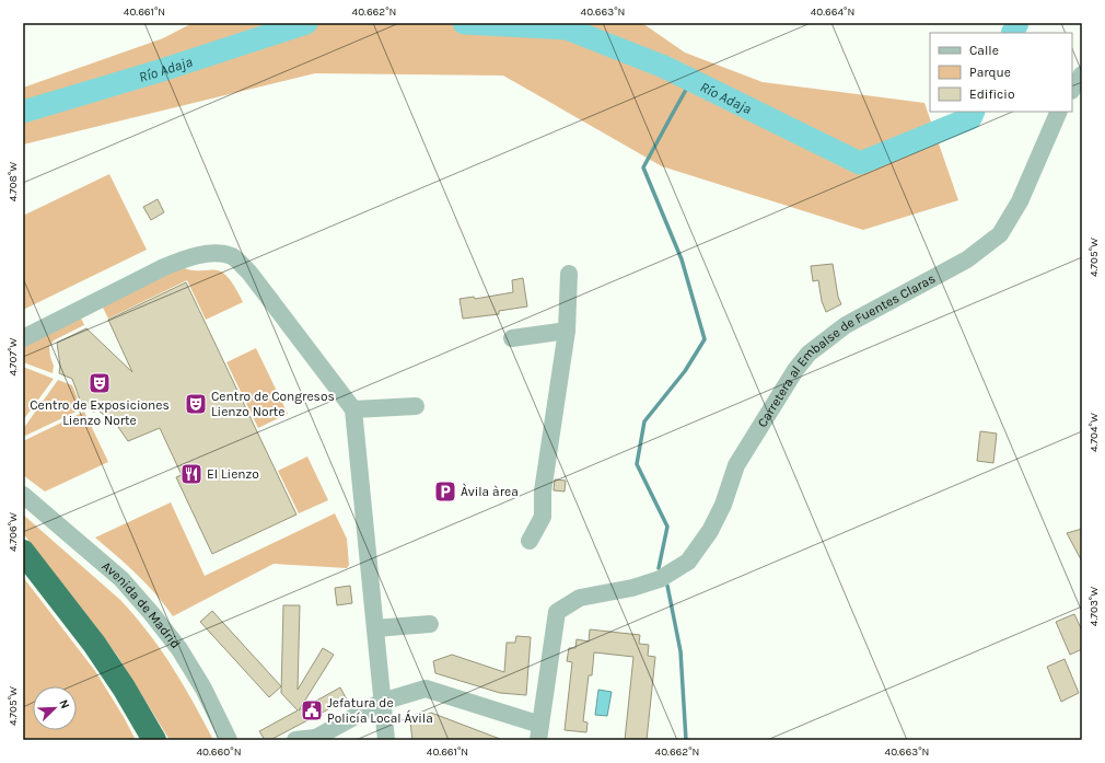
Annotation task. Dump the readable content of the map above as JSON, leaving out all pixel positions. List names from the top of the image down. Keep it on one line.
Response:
{"streets":{"street":["Carretera al Embalse de Fuentes Claras","Avenida de Madrid"]},"water":["Río Adaja"],"places":{"theatre":["Centro de Exposiciones Lienzo Norte","Centro de Congresos Lienzo Norte"],"restaurant":["El Lienzo"],"parking":["Àvila àrea"],"public building":["Jefatura de Policía Local Ávila"]},"legend":["Calle","Parque","Edificio"],"north":"top right","coordinates":["40.661°N","40.662°N","40.663°N","40.664°N","4.708°W","4.705°W","4.707°W","4.704°W","4.706°W","4.703°W","40.660°N"]}
